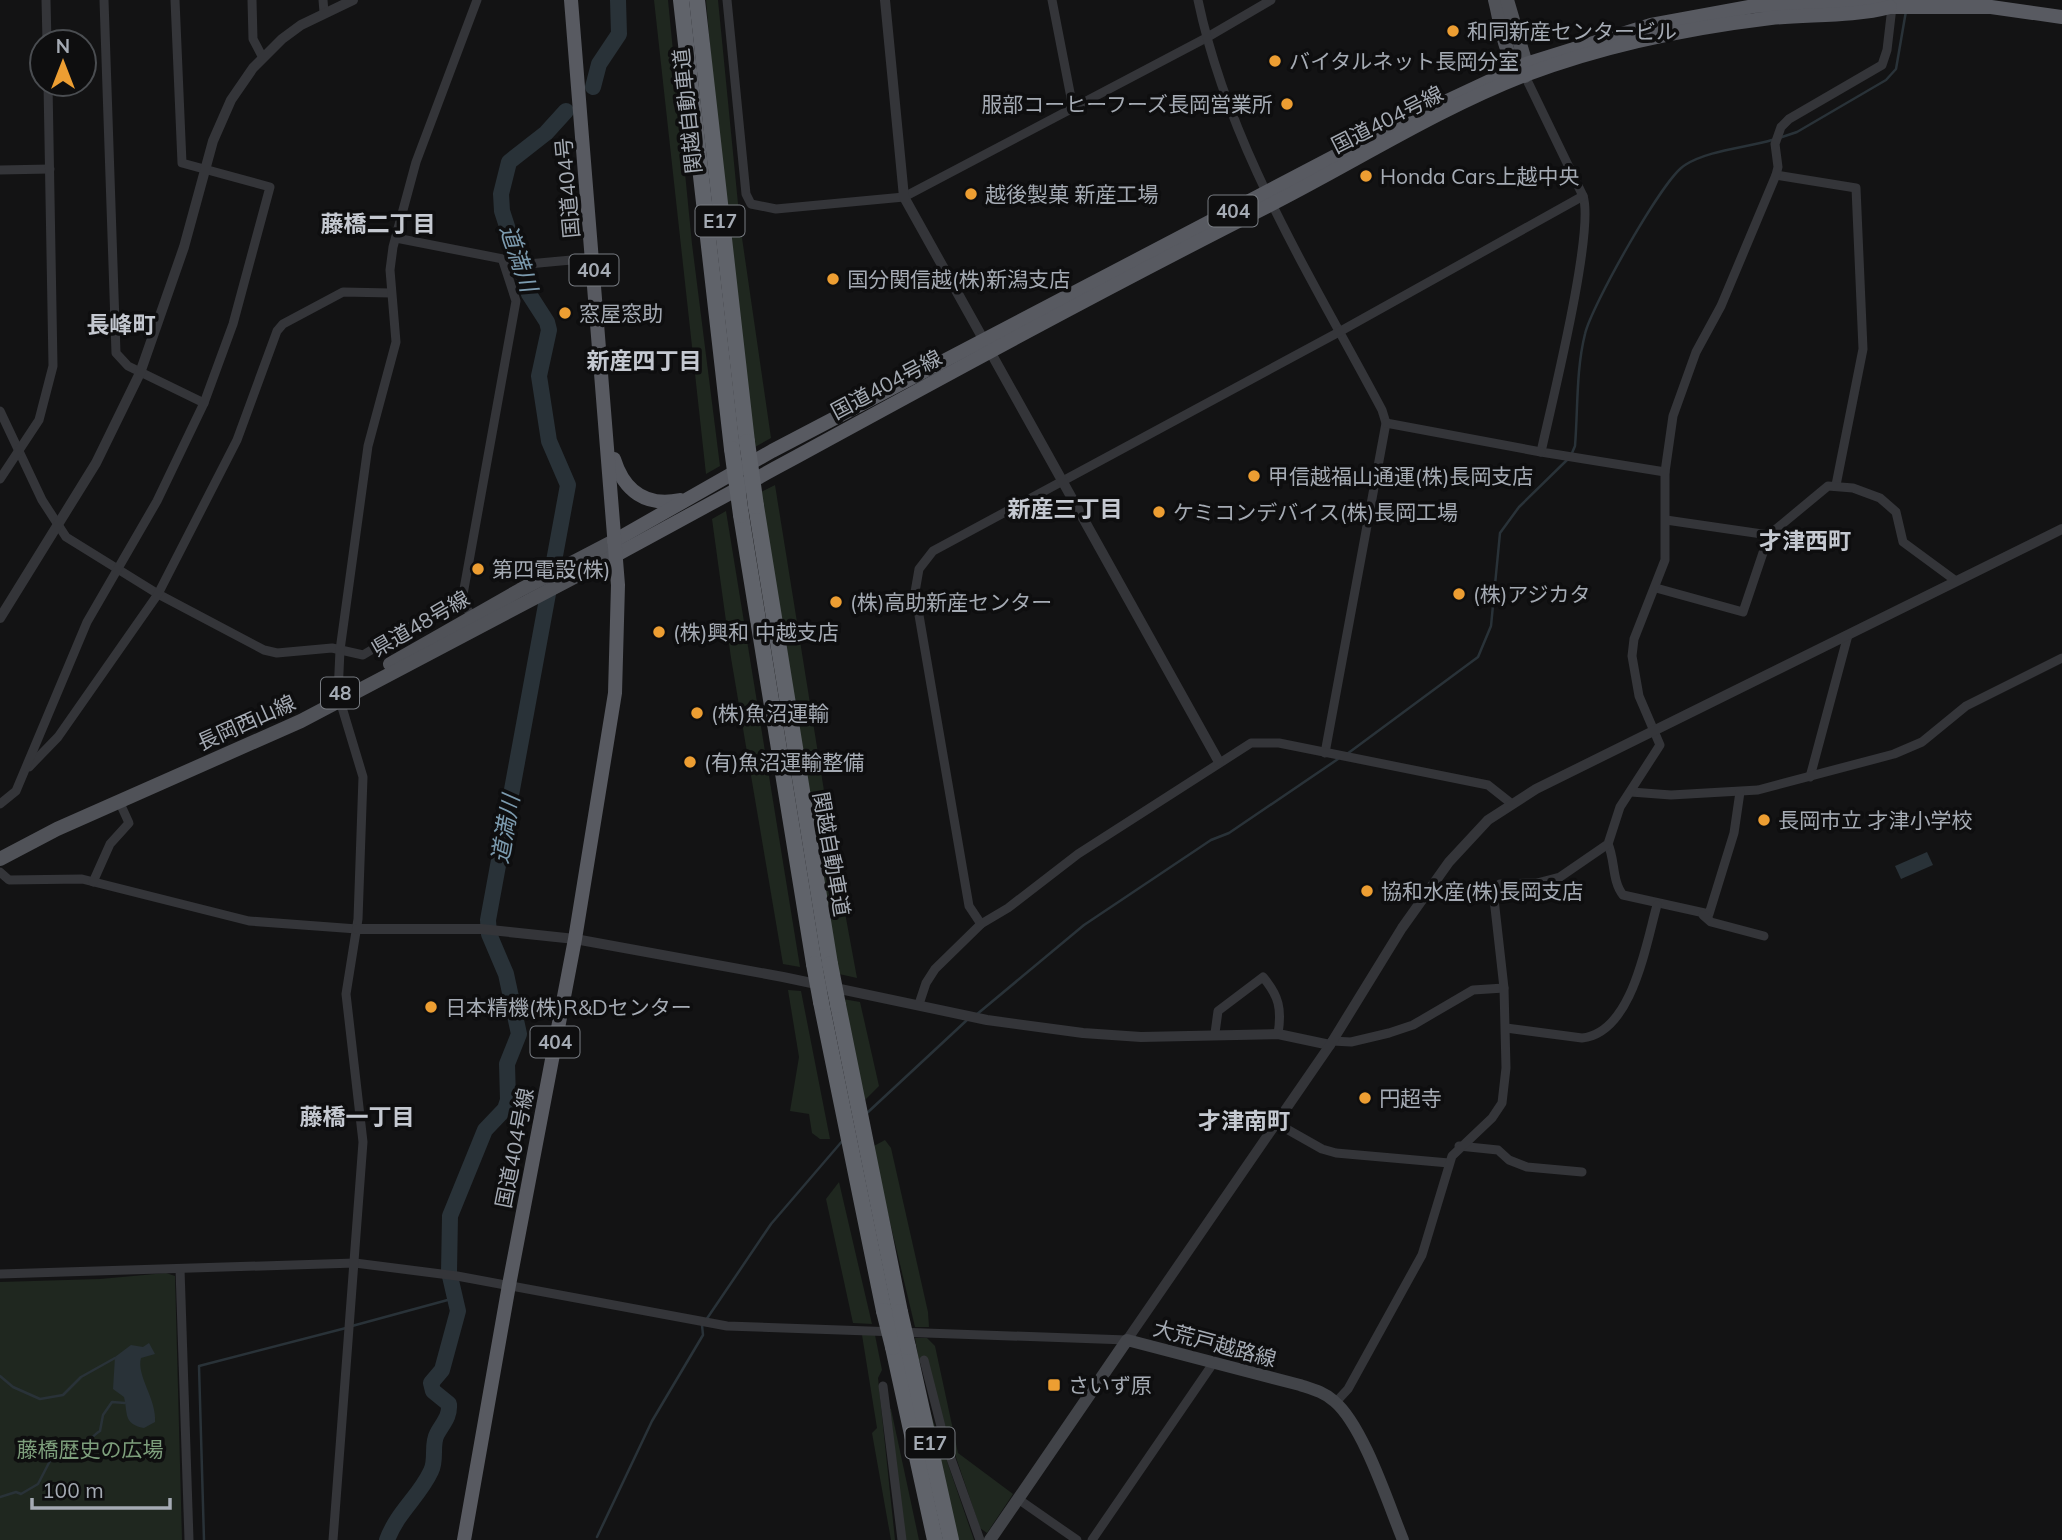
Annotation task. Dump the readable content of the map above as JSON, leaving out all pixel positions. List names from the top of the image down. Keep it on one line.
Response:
{"streets":{"highway":["関越自動車道","国道404号線","国道404号","404","E17"],"main road":["県道48号線","48","長岡西山線","大荒戸越路線"]},"crossings":[["国道404号線","国道404号"],["国道404号線","404"],["国道404号線","県道48号線"],["国道404号線","長岡西山線"],["国道404号","県道48号線"],["国道404号","長岡西山線"],["県道48号線","長岡西山線"]],"districts":["藤橋二丁目","長峰町","新産四丁目","新産三丁目","才津西町","藤橋一丁目","才津南町"],"water":["道満川"],"parks":["藤橋歴史の広場"],"places":{"other":["和同新産センタービル","バイタルネット長岡分室","服部コーヒーフーズ長岡営業所","Honda Cars上越中央","越後製菓 新産工場","国分関信越(株)新潟支店","窓屋窓助","甲信越福山通運(株)長岡支店","ケミコンデバイス(株)長岡工場","第四電設(株)","(株)アジカタ","(株)高助新産センター","(株)興和 中越支店","(株)魚沼運輸","(有)魚沼運輸整備","長岡市立 才津小学校","協和水産(株)長岡支店","日本精機(株)R&Dセンター","円超寺"],"transit":["さいず原"]},"scale_bar":"100 m","north":"top"}
